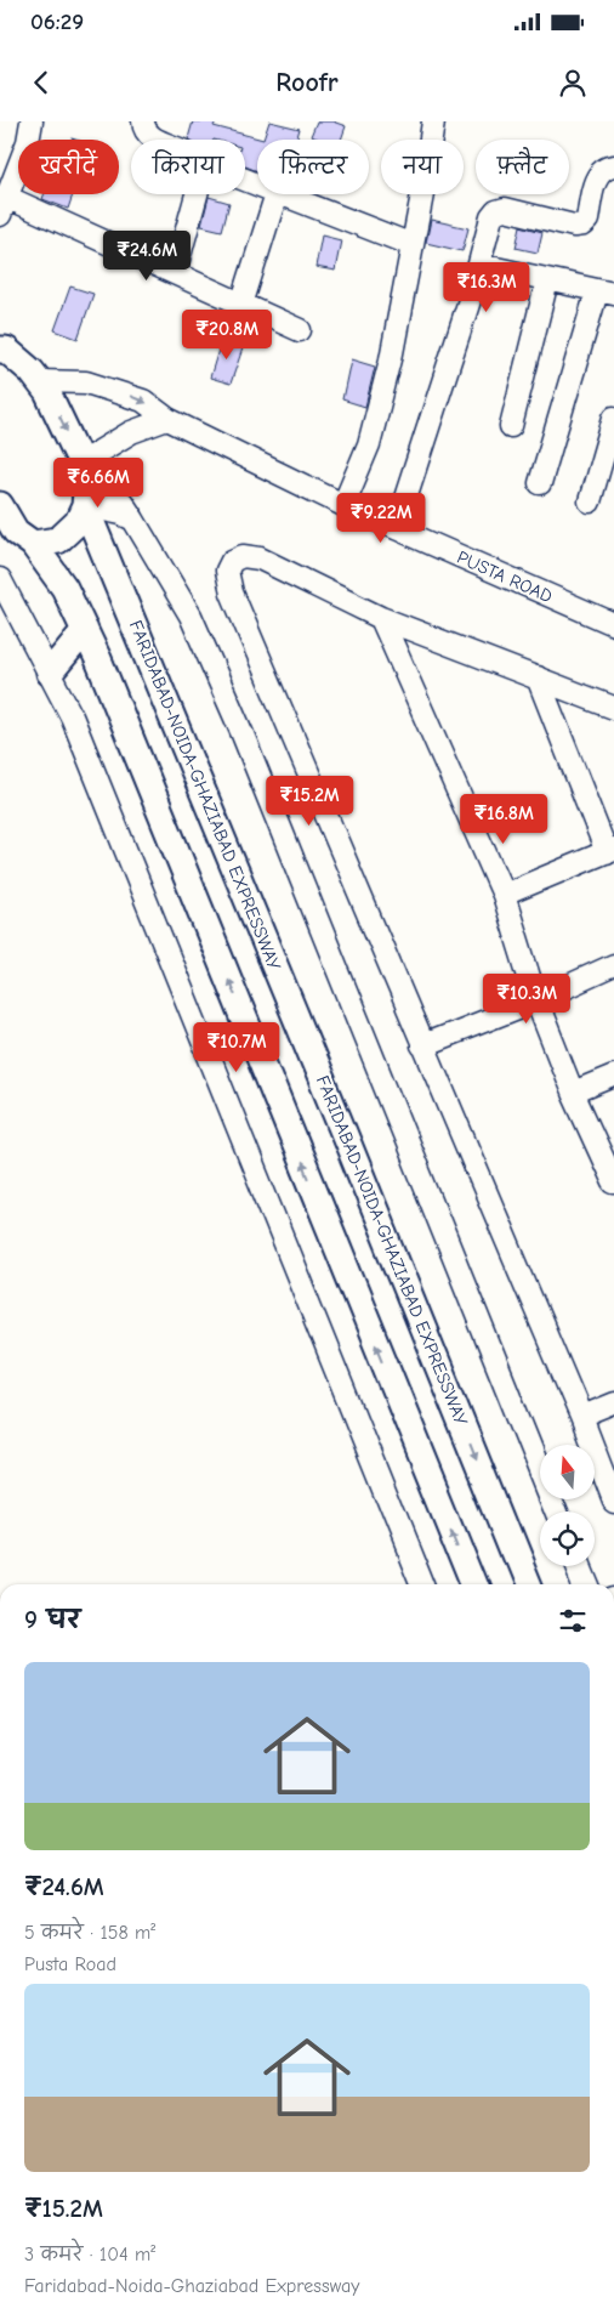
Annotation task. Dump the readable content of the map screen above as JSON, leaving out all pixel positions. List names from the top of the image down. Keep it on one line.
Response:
{"streets":{"main road":["FARIDABAD-NOIDA-GHAZIABAD EXPRESSWAY"],"street":["PUSTA ROAD"]},"north":"top","page":{"status":"06:29","header":"Roofr","chip":["खरीदें","किराया","फ़िल्टर","नया","फ़्लैट"],"price":["₹24.6M","₹16.3M","₹20.8M","₹6.66M","₹9.22M","₹15.2M","₹16.8M","₹10.3M","₹10.7M"],"heading":"9 घर","list":[{"name":"₹24.6M","note":"5 कमरे · 158 m² · Pusta Road"},{"name":"₹15.2M","note":"3 कमरे · 104 m² · Faridabad-Noida-Ghaziabad Expressway"}]}}
